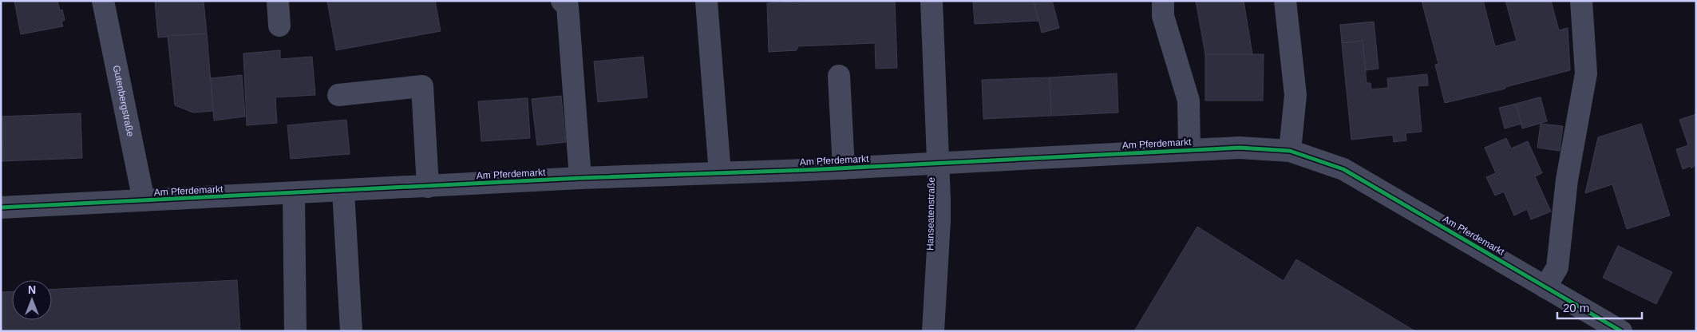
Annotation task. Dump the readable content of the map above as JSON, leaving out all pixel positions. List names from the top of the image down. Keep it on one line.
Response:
{"streets":{"street":["Gutenbergstraße","Am Pferdemarkt","Hanseatenstraße"]},"crossings":[["Gutenbergstraße","Am Pferdemarkt"],["Am Pferdemarkt","Hanseatenstraße"]],"scale_bar":"20 m","north":"top"}
